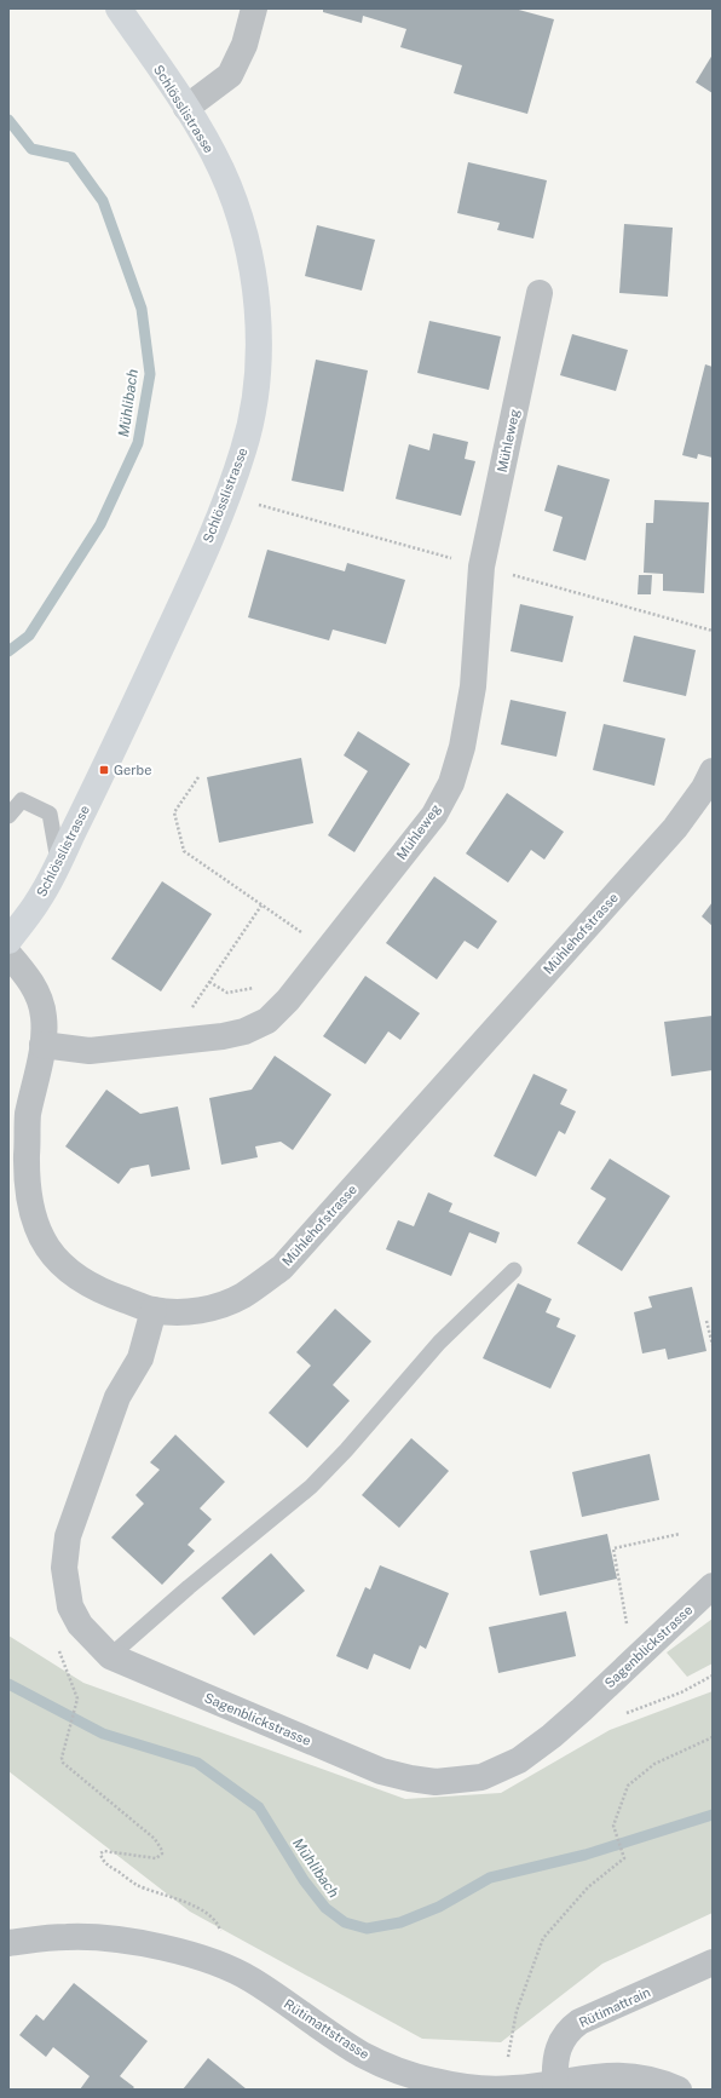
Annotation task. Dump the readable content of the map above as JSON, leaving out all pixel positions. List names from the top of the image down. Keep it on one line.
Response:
{"streets":{"main road":["Schlösslistrasse"],"street":["Mühleweg","Mühlehofstrasse","Sagenblickstrasse","Rütimattrain","Rütimattstrasse"]},"crossings":[["Mühleweg","Mühlehofstrasse"],["Mühlehofstrasse","Sagenblickstrasse"],["Rütimattrain","Rütimattstrasse"]],"water":["Mühlibach"],"places":{"transit":["Gerbe"]}}
